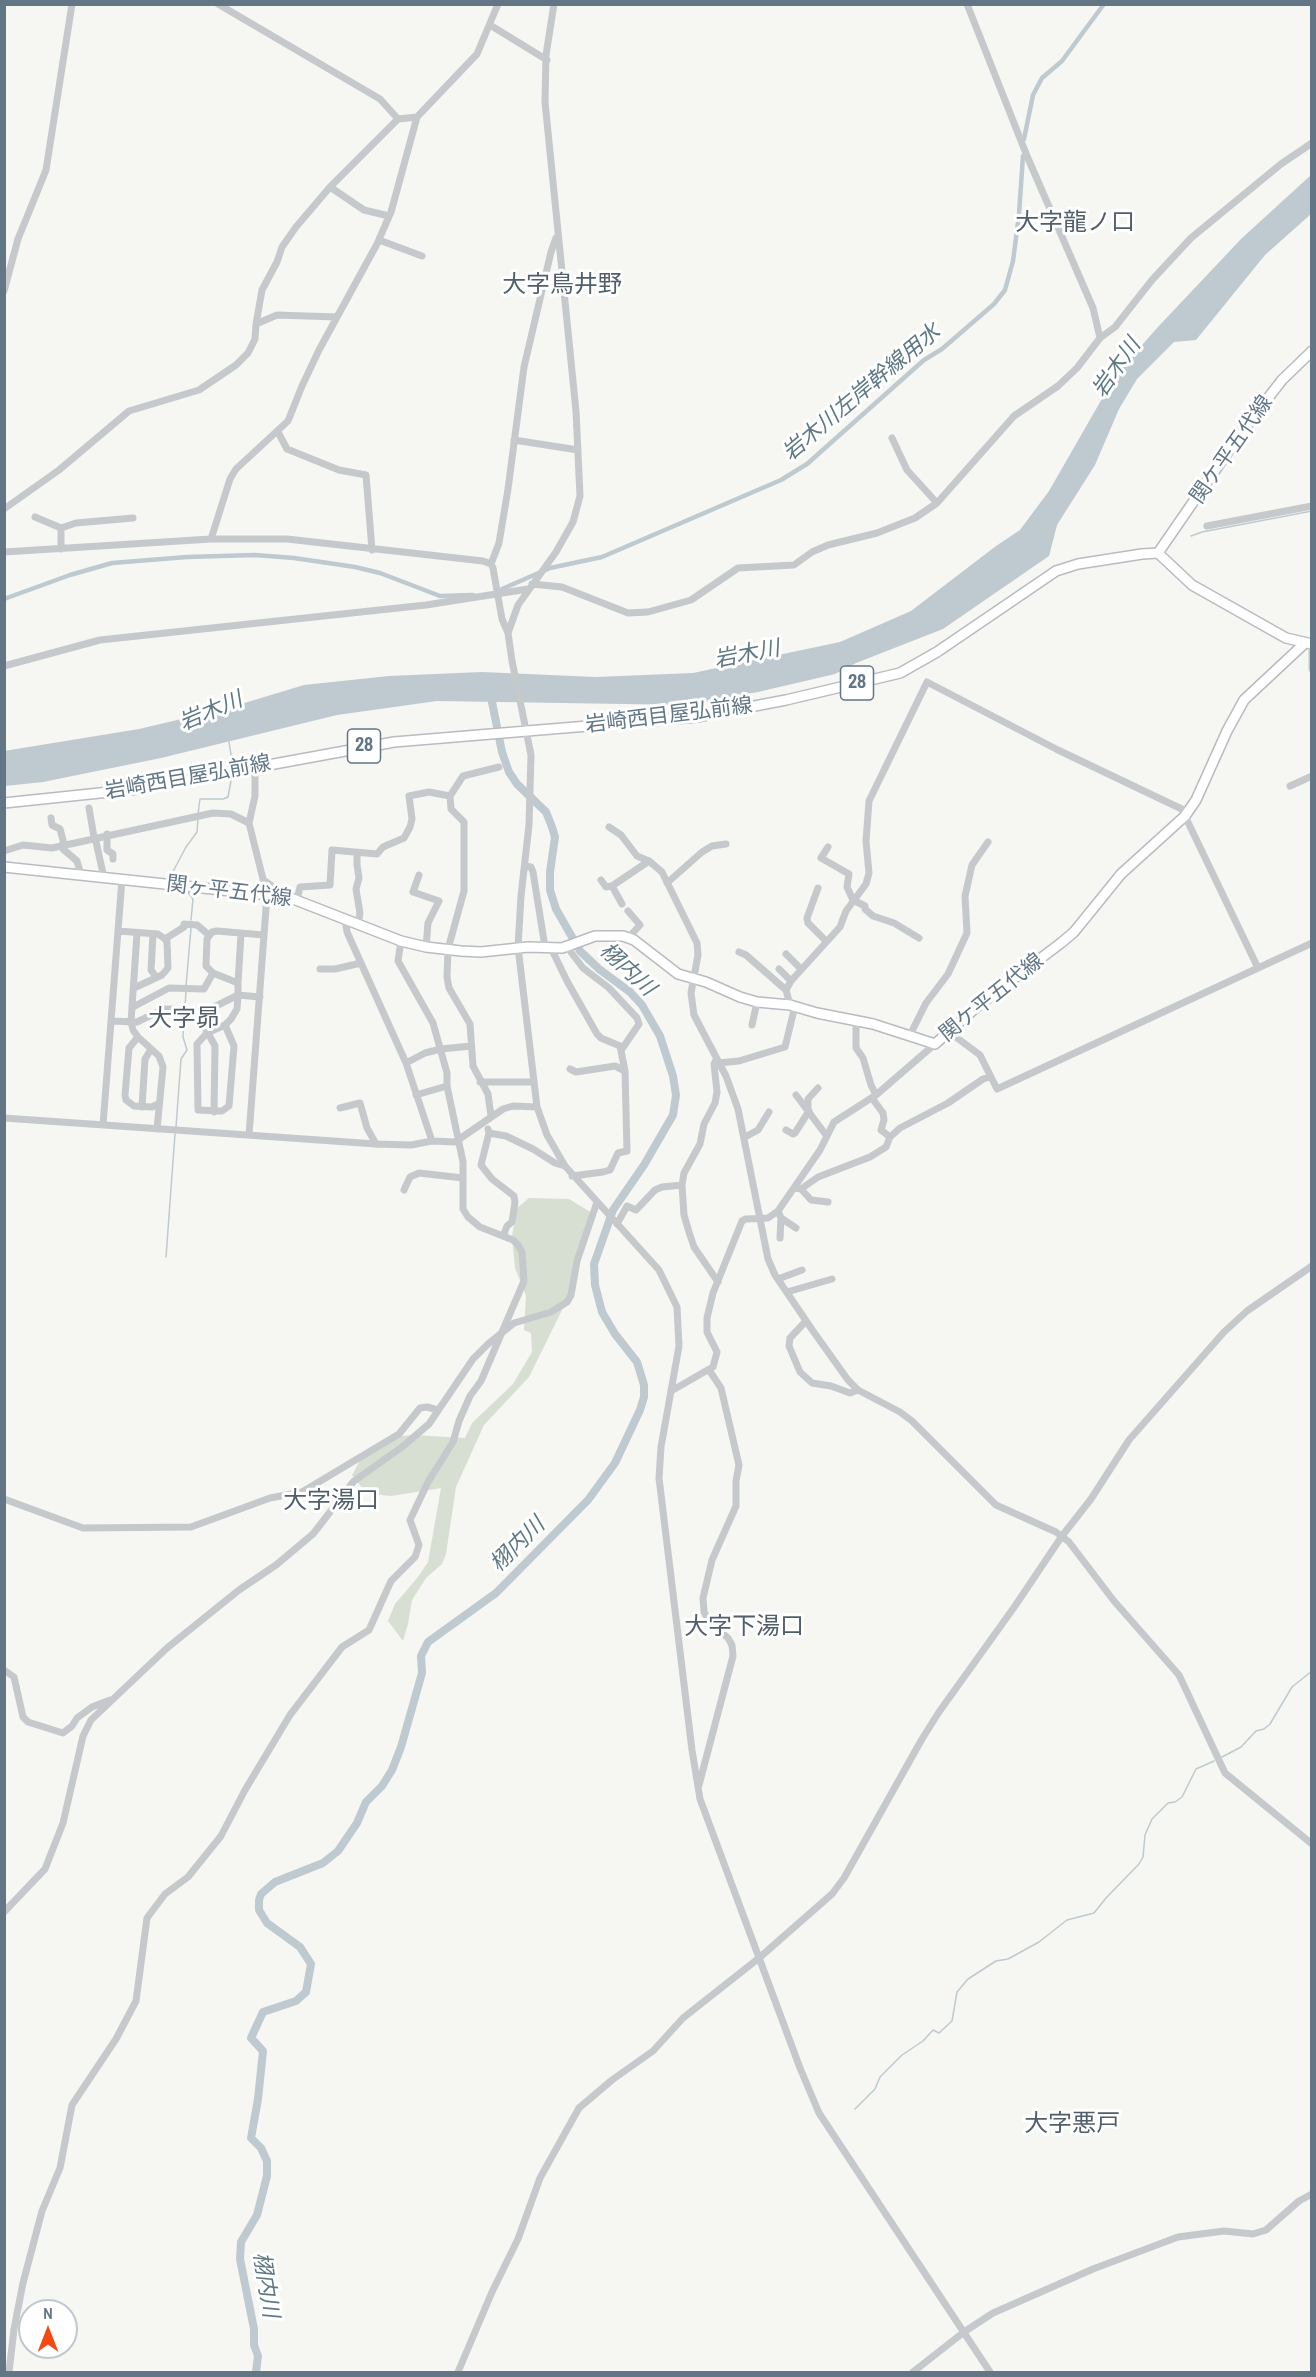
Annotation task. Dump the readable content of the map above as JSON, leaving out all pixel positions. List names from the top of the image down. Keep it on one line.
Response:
{"streets":{"main road":["関ケ平五代線","28","岩崎西目屋弘前線","関ヶ平五代線"]},"crossings":[["関ケ平五代線","岩崎西目屋弘前線"]],"districts":["大字龍ノ口","大字鳥井野","大字昴","大字湯口","大字下湯口","大字悪戸"],"water":["岩木川","岩木川左岸幹線用水","栩内川"],"north":"top"}
